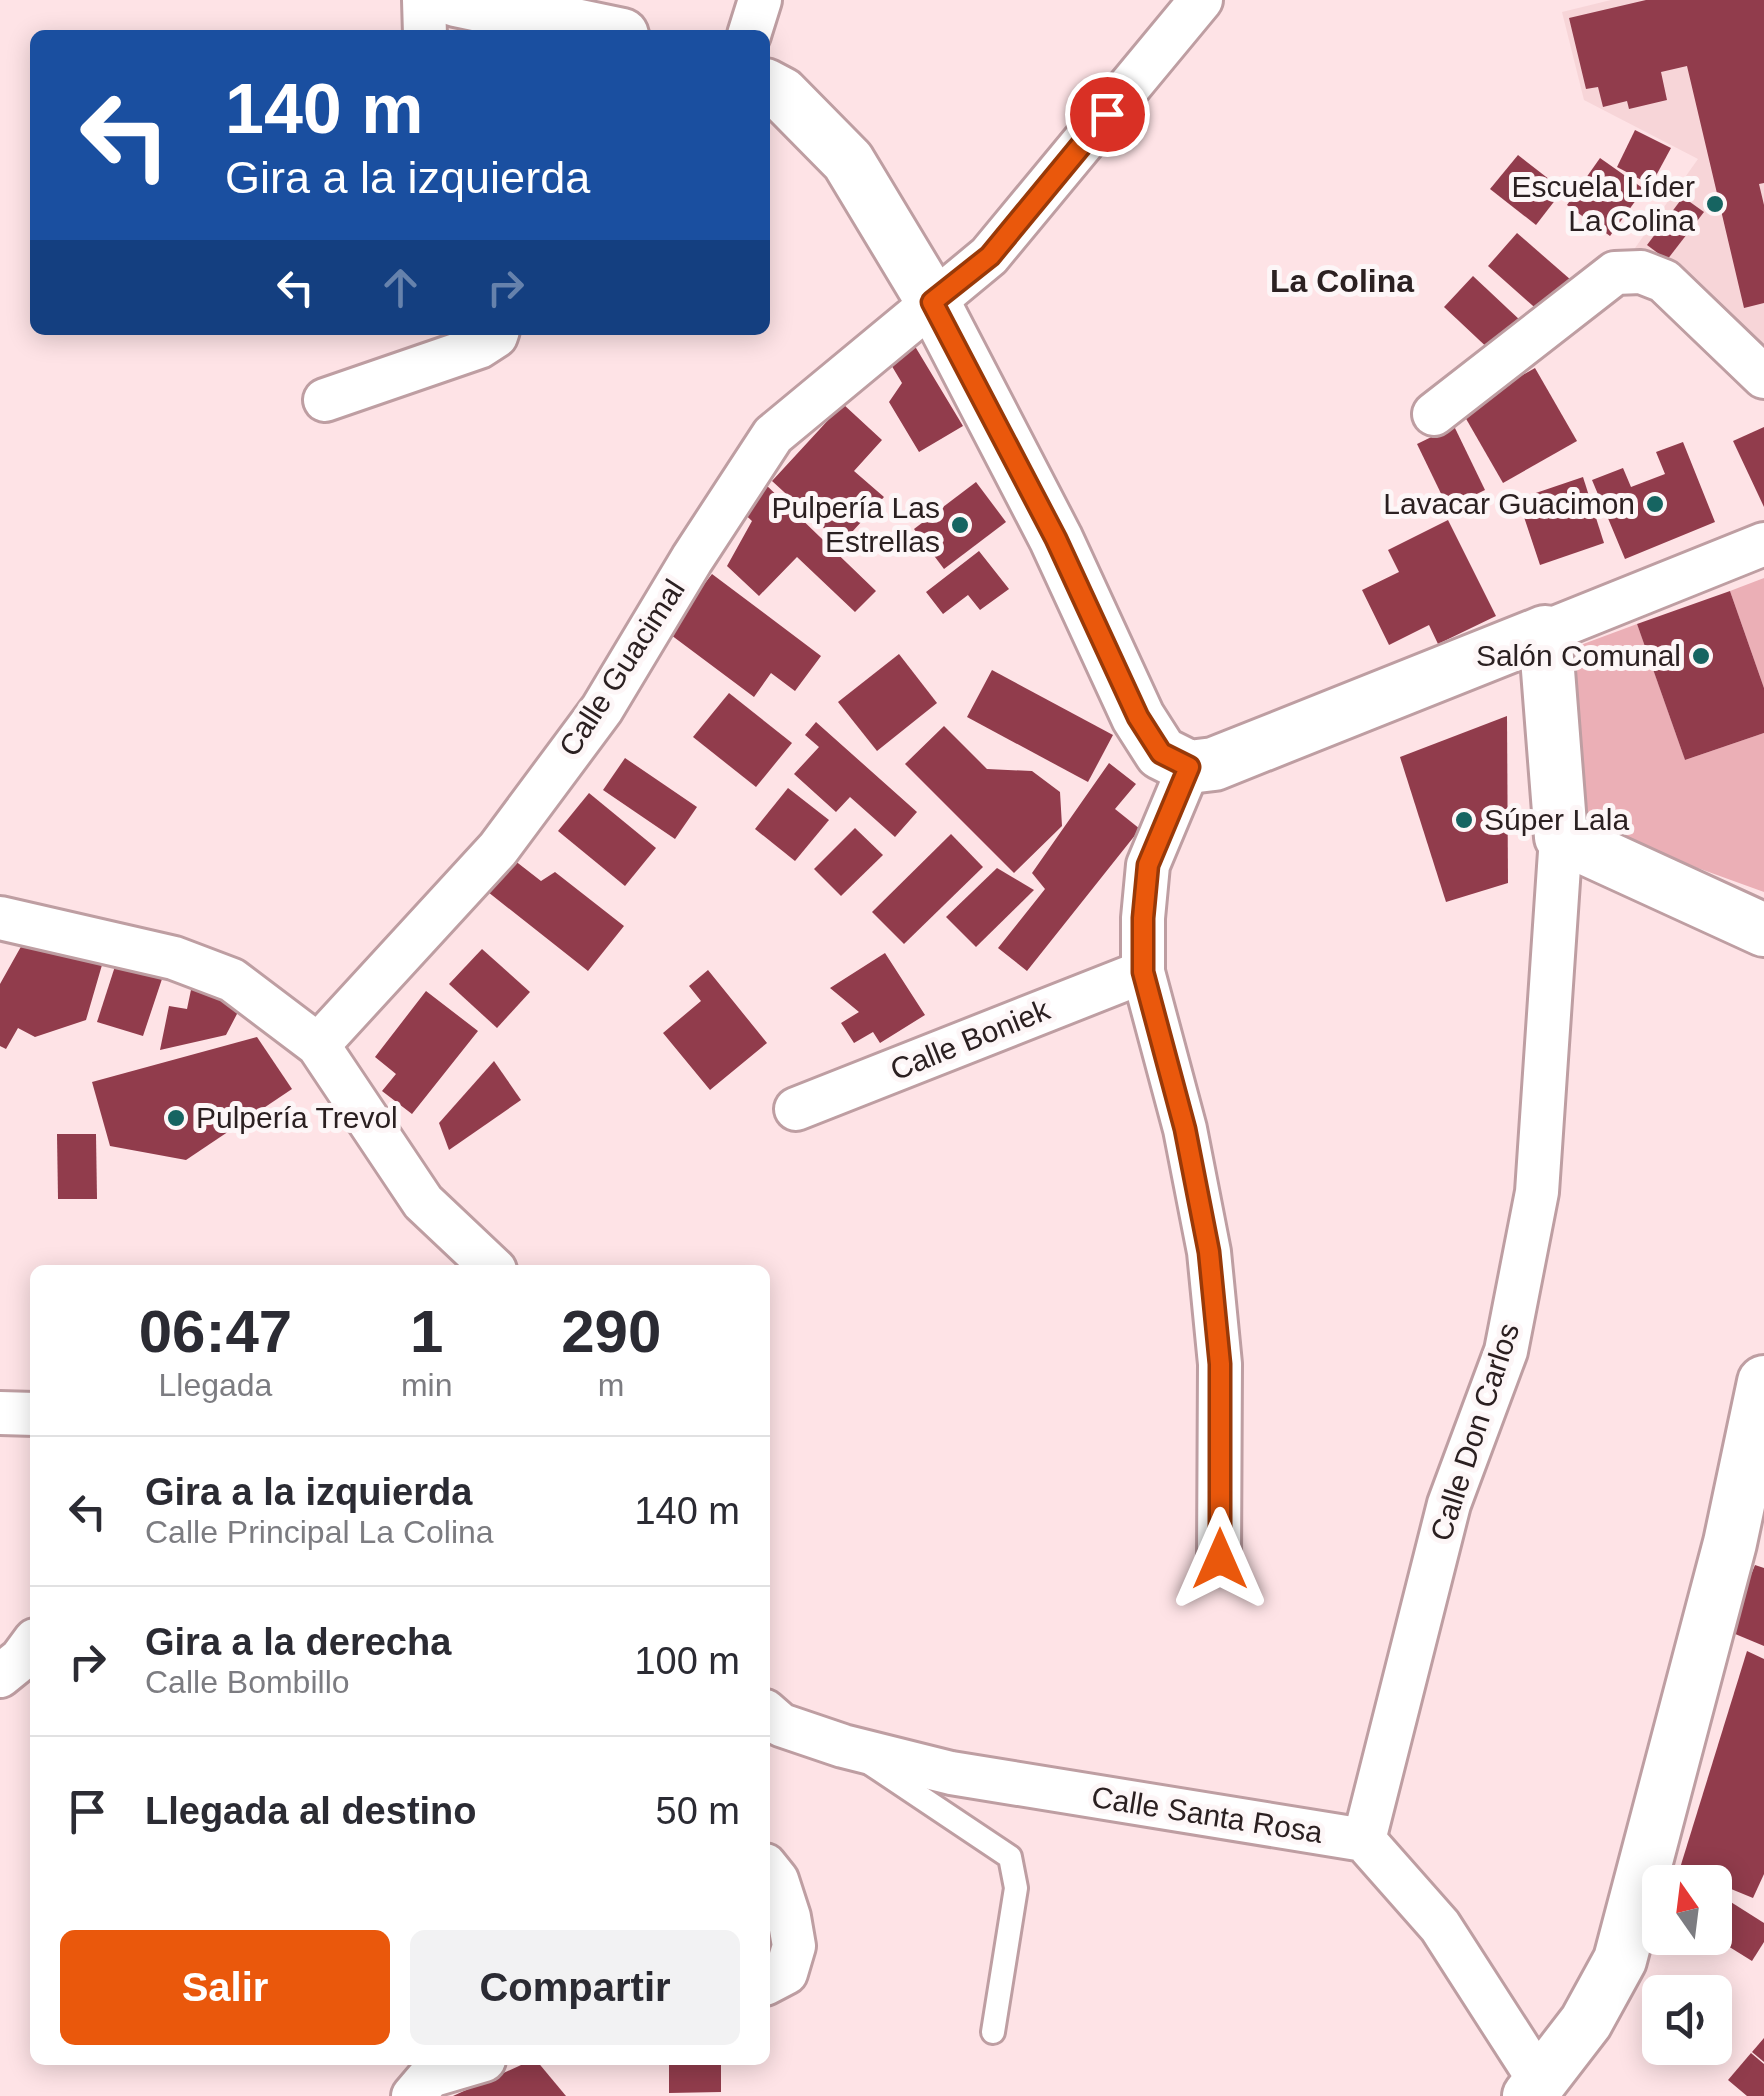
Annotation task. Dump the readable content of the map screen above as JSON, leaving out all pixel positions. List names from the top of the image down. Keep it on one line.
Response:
{"streets":{"street":["Calle Guacimal","Calle Boniek","Calle Don Carlos","Calle Santa Rosa"]},"crossings":[["Calle Don Carlos","Calle Santa Rosa"]],"districts":["La Colina"],"places":["Escuela Líder La Colina","Lavacar Guacimon","Pulpería Las Estrellas","Salón Comunal","Súper Lala","Pulpería Trevol"],"north":"top","page":{"turn":["140 m","Gira a la izquierda"],"eta":["06:47","Llegada","1","min","290","m"],"list":[{"name":"Gira a la izquierda","note":"Calle Principal La Colina","value":"140 m"},{"name":"Gira a la derecha","note":"Calle Bombillo","value":"100 m"},{"name":"Llegada al destino","value":"50 m"}],"buttons":["Salir","Compartir"]}}
